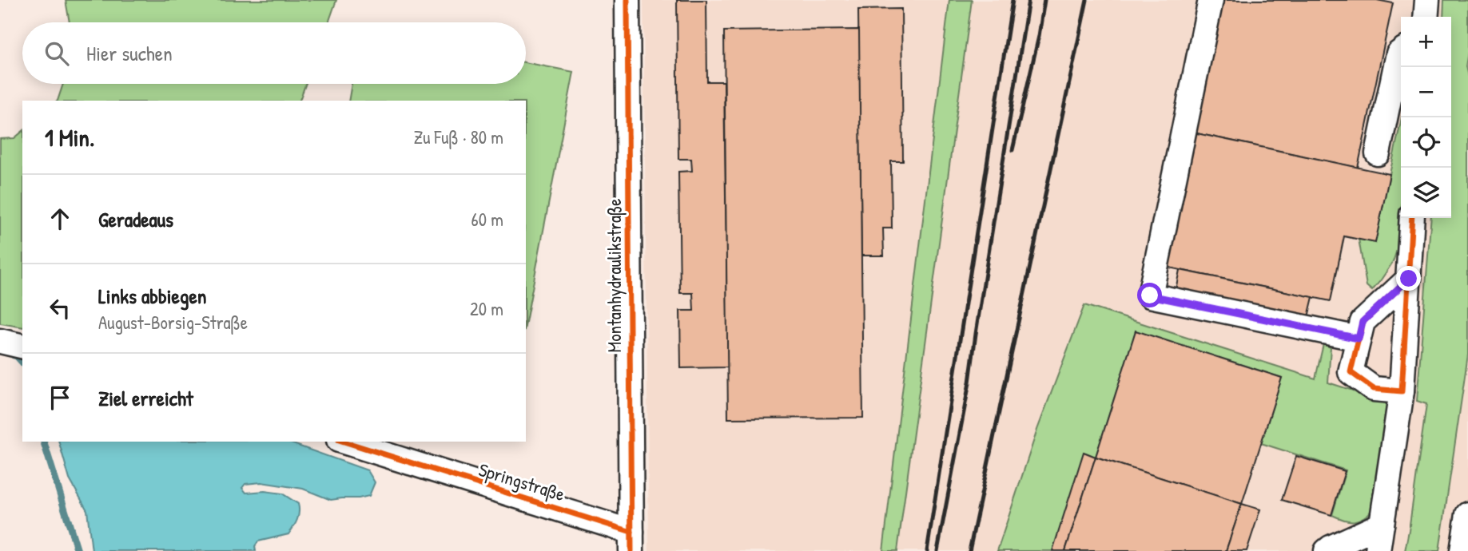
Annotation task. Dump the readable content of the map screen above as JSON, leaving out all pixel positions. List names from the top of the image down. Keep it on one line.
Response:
{"streets":{"street":["Montanhydraulikstraße","Springstraße"]},"crossings":[["Montanhydraulikstraße","Springstraße"]],"page":{"map_buttons":["+","−"],"search":"Hier suchen","heading":["1 Min.","Zu Fuß · 80 m"],"list":[["Geradeaus","60 m"],["Links abbiegen","August-Borsig-Straße","20 m"],"Ziel erreicht"]}}
